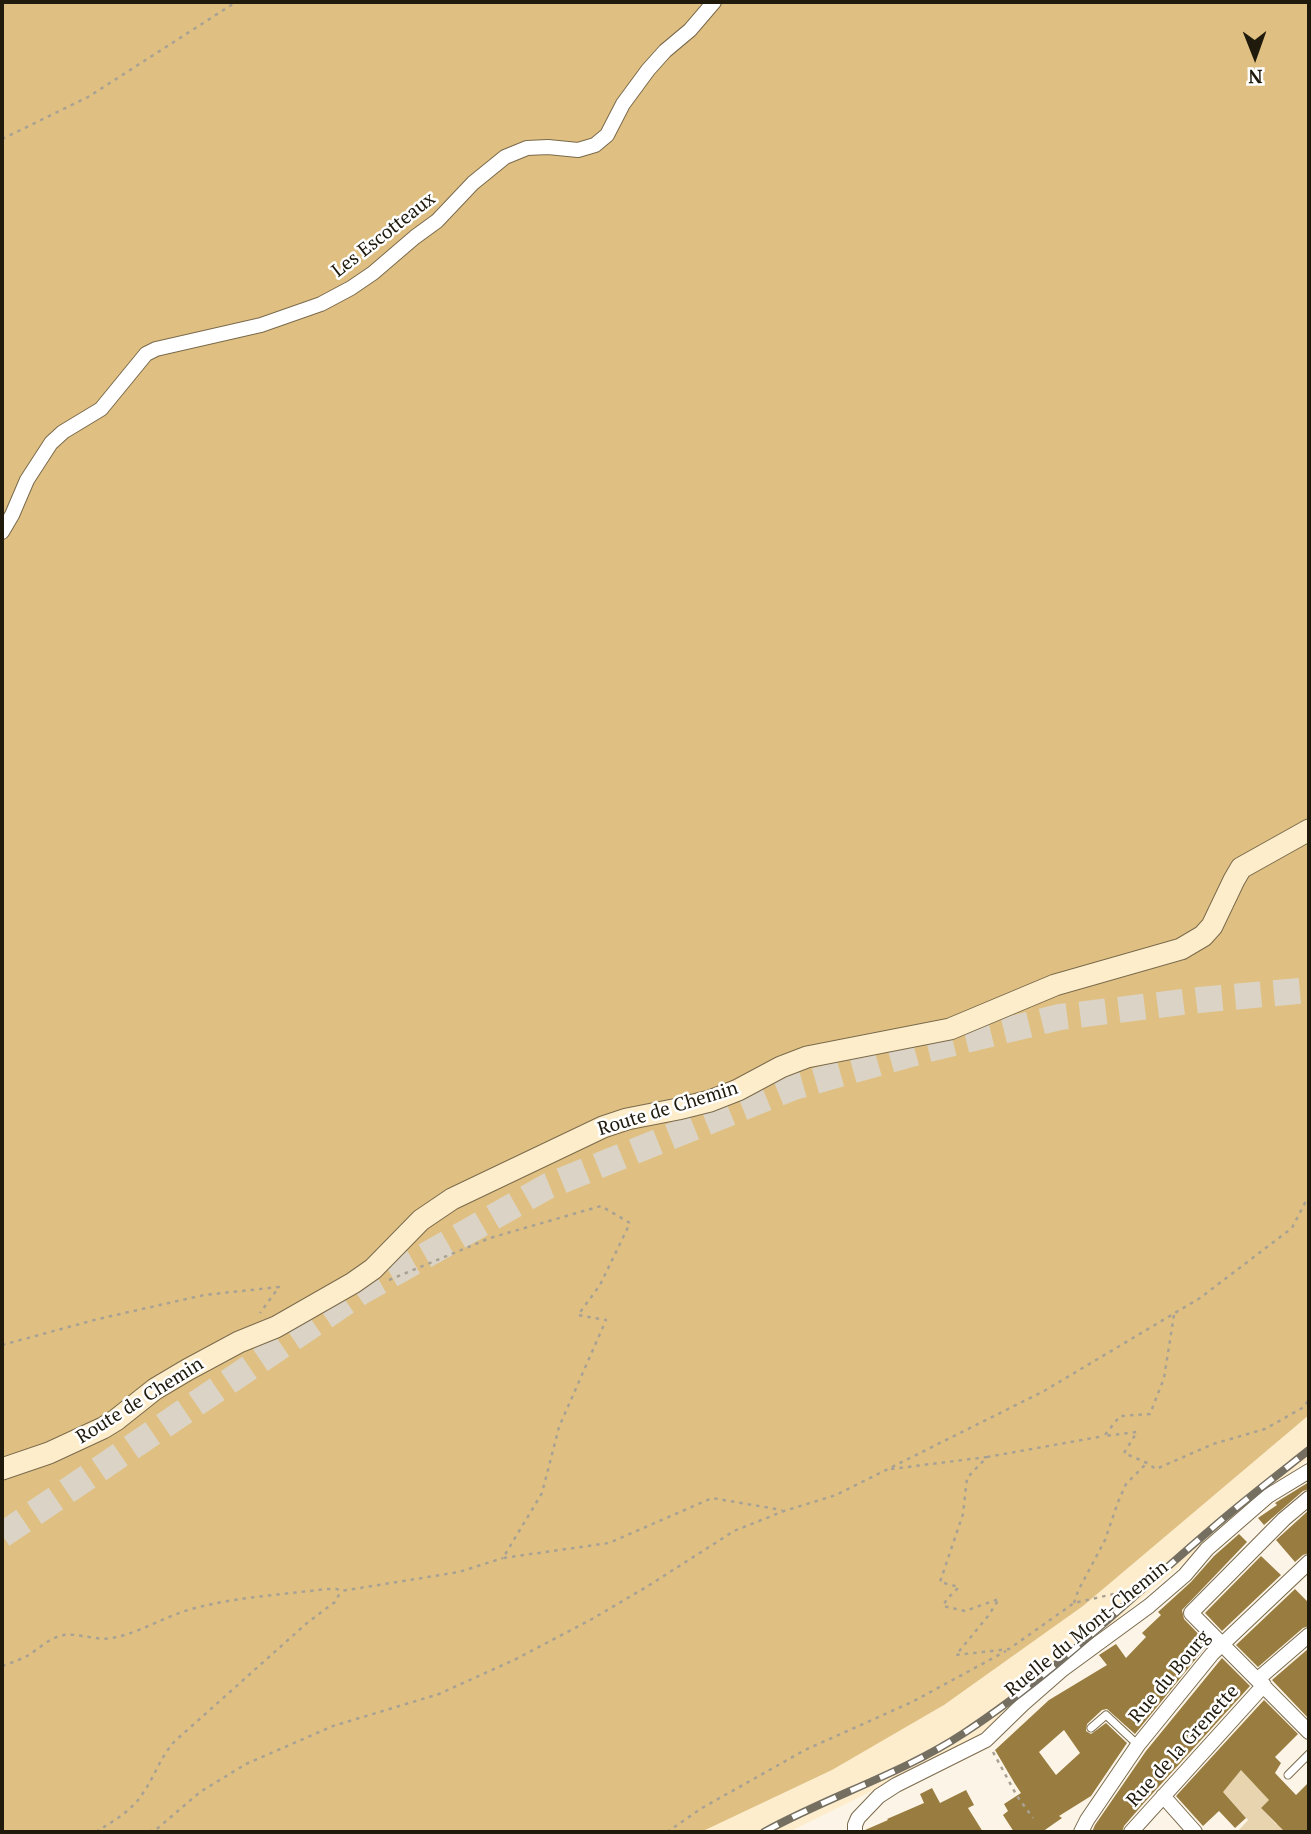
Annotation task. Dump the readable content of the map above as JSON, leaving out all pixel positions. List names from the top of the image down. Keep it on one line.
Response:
{"streets":{"street":["Les Escotteaux","Route de Chemin","Ruelle du Mont-Chemin","Rue du Bourg","Rue de la Grenette"]},"north":"bottom"}
